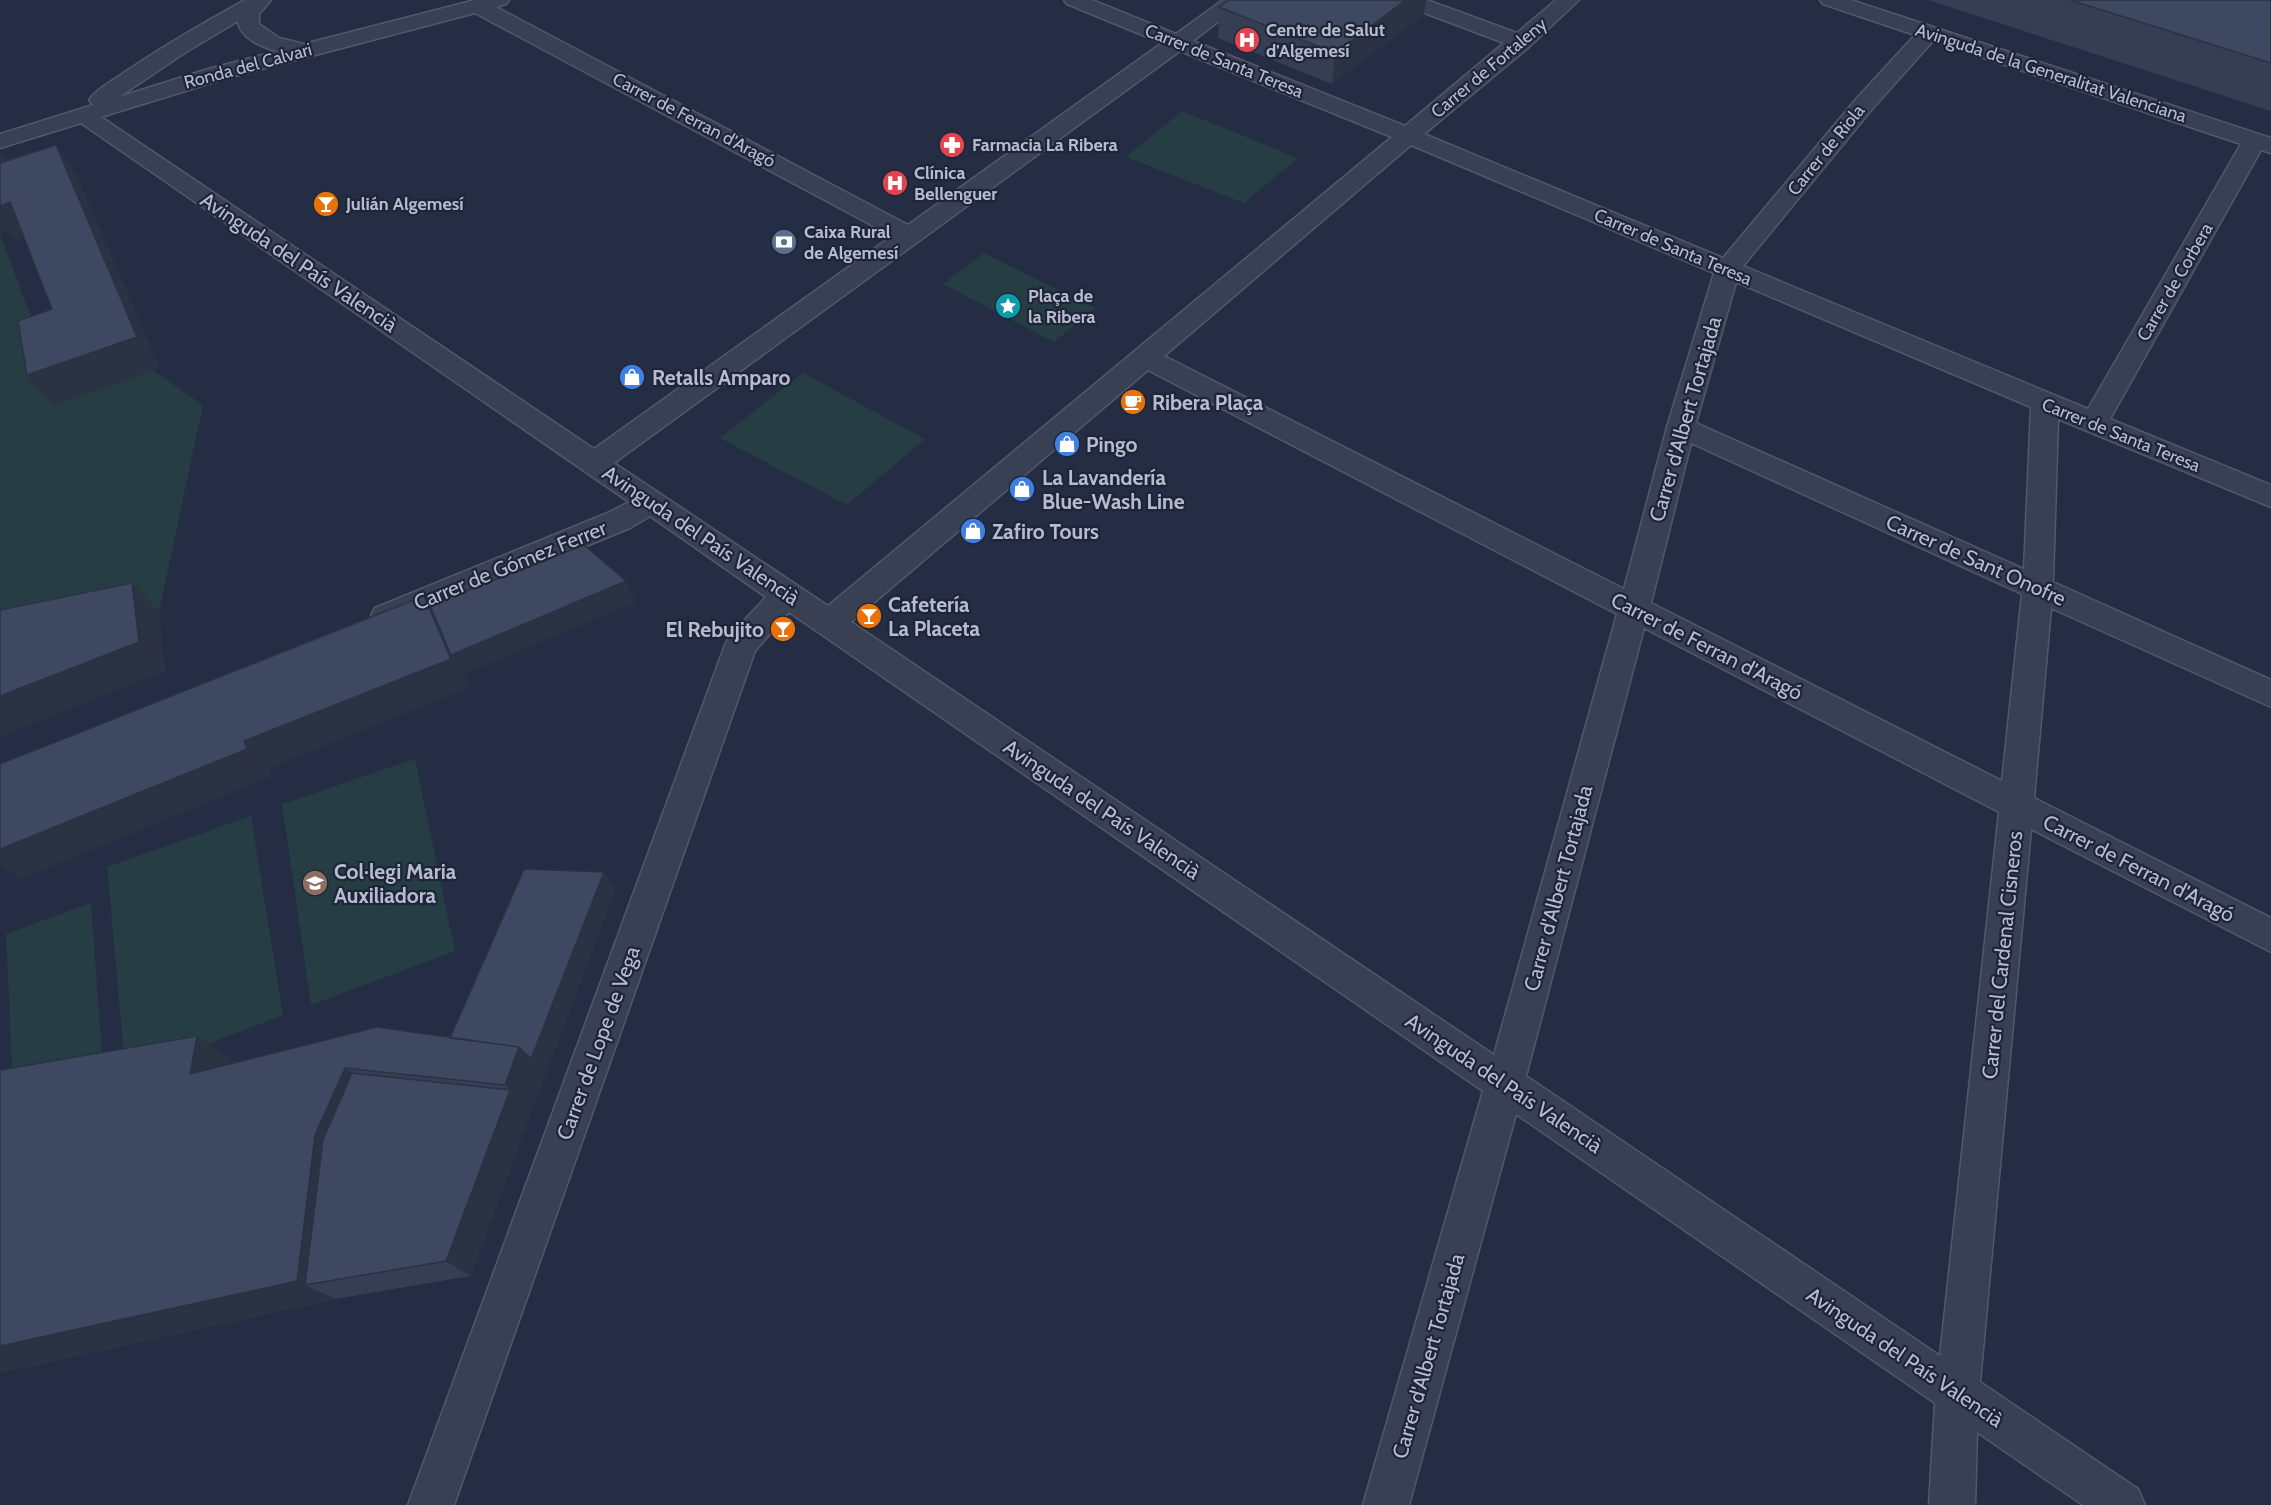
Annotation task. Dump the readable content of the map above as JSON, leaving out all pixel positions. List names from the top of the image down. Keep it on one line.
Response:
{"streets":{"street":["Carrer de Santa Teresa","Ronda del Calvari","Carrer de Fortaleny","Avinguda de la Generalitat Valenciana","Carrer de Ferran d'Aragó","Carrer de Riola","Avinguda del País Valencià","Carrer de Corbera","Carrer d'Albert Tortajada","Carrer de Sant Onofre","Carrer de Gómez Ferrer","Carrer del Cardenal Cisneros","Carrer de Lope de Vega"]},"crossings":[["Carrer de Santa Teresa","Carrer de Fortaleny"],["Carrer de Santa Teresa","Carrer de Riola"],["Carrer de Santa Teresa","Carrer de Corbera"],["Carrer de Santa Teresa","Carrer d'Albert Tortajada"],["Carrer de Santa Teresa","Carrer del Cardenal Cisneros"],["Ronda del Calvari","Carrer de Ferran d'Aragó"],["Ronda del Calvari","Avinguda del País Valencià"],["Avinguda de la Generalitat Valenciana","Carrer de Riola"],["Avinguda de la Generalitat Valenciana","Carrer de Corbera"],["Carrer de Ferran d'Aragó","Carrer d'Albert Tortajada"],["Carrer de Ferran d'Aragó","Carrer del Cardenal Cisneros"],["Carrer de Riola","Carrer d'Albert Tortajada"],["Avinguda del País Valencià","Carrer d'Albert Tortajada"],["Avinguda del País Valencià","Carrer de Gómez Ferrer"],["Avinguda del País Valencià","Carrer del Cardenal Cisneros"],["Avinguda del País Valencià","Carrer de Lope de Vega"],["Carrer d'Albert Tortajada","Carrer de Sant Onofre"],["Carrer de Sant Onofre","Carrer del Cardenal Cisneros"]],"places":{"hospital":["Centre de Salut d'Algemesí","Clínica Bellenguer"],"pharmacy":["Farmacia La Ribera"],"bar":["Julián Algemesí","Cafetería La Placeta","El Rebujito"],"bank":["Caixa Rural de Algemesí"],"place":["Plaça de la Ribera"],"shop":["Retalls Amparo","Pingo","La Lavandería Blue-Wash Line","Zafiro Tours"],"cafe":["Ribera Plaça"],"school or university":["Col·legi Maria Auxiliadora"]}}
